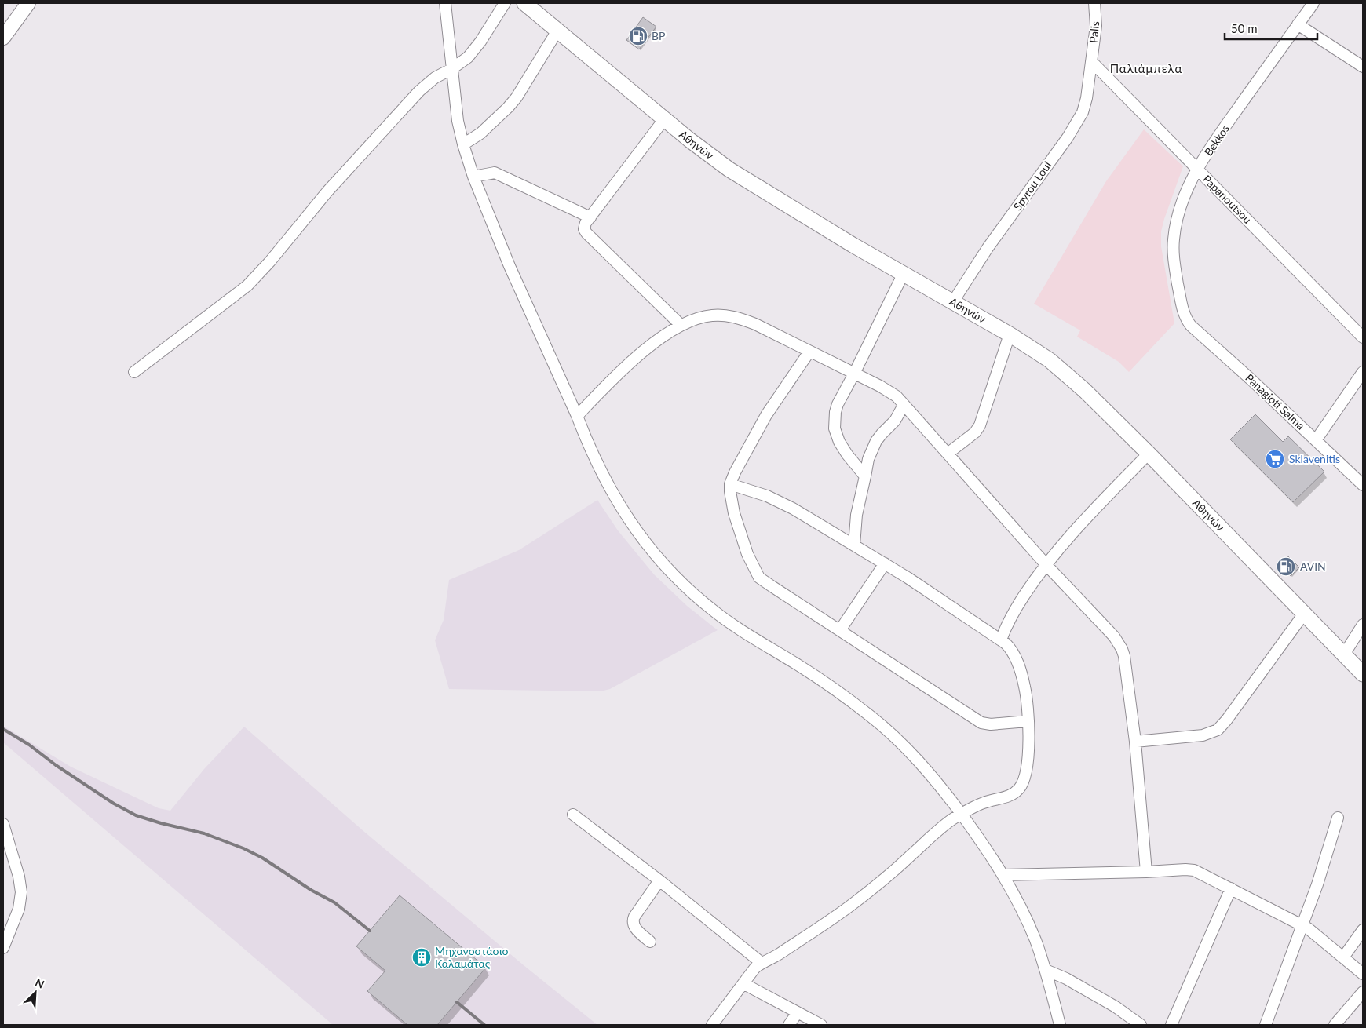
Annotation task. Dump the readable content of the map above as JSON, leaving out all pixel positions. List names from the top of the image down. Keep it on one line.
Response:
{"streets":{"main road":["Αθηνών"],"street":["Palis","Bekkos","Spyrou Loui","Papanoutsou","Panagioti Salma"]},"crossings":[["Palis","Spyrou Loui"],["Palis","Papanoutsou"],["Bekkos","Papanoutsou"],["Bekkos","Panagioti Salma"],["Αθηνών","Spyrou Loui"],["Spyrou Loui","Papanoutsou"]],"districts":["Παλιάμπελα"],"places":{"fuel station":["BP","AVIN"],"supermarket":["Sklavenitis"],"building":["Μηχανοστάσιο Καλαμάτας"]},"scale_bar":"50 m","north":"top right"}
